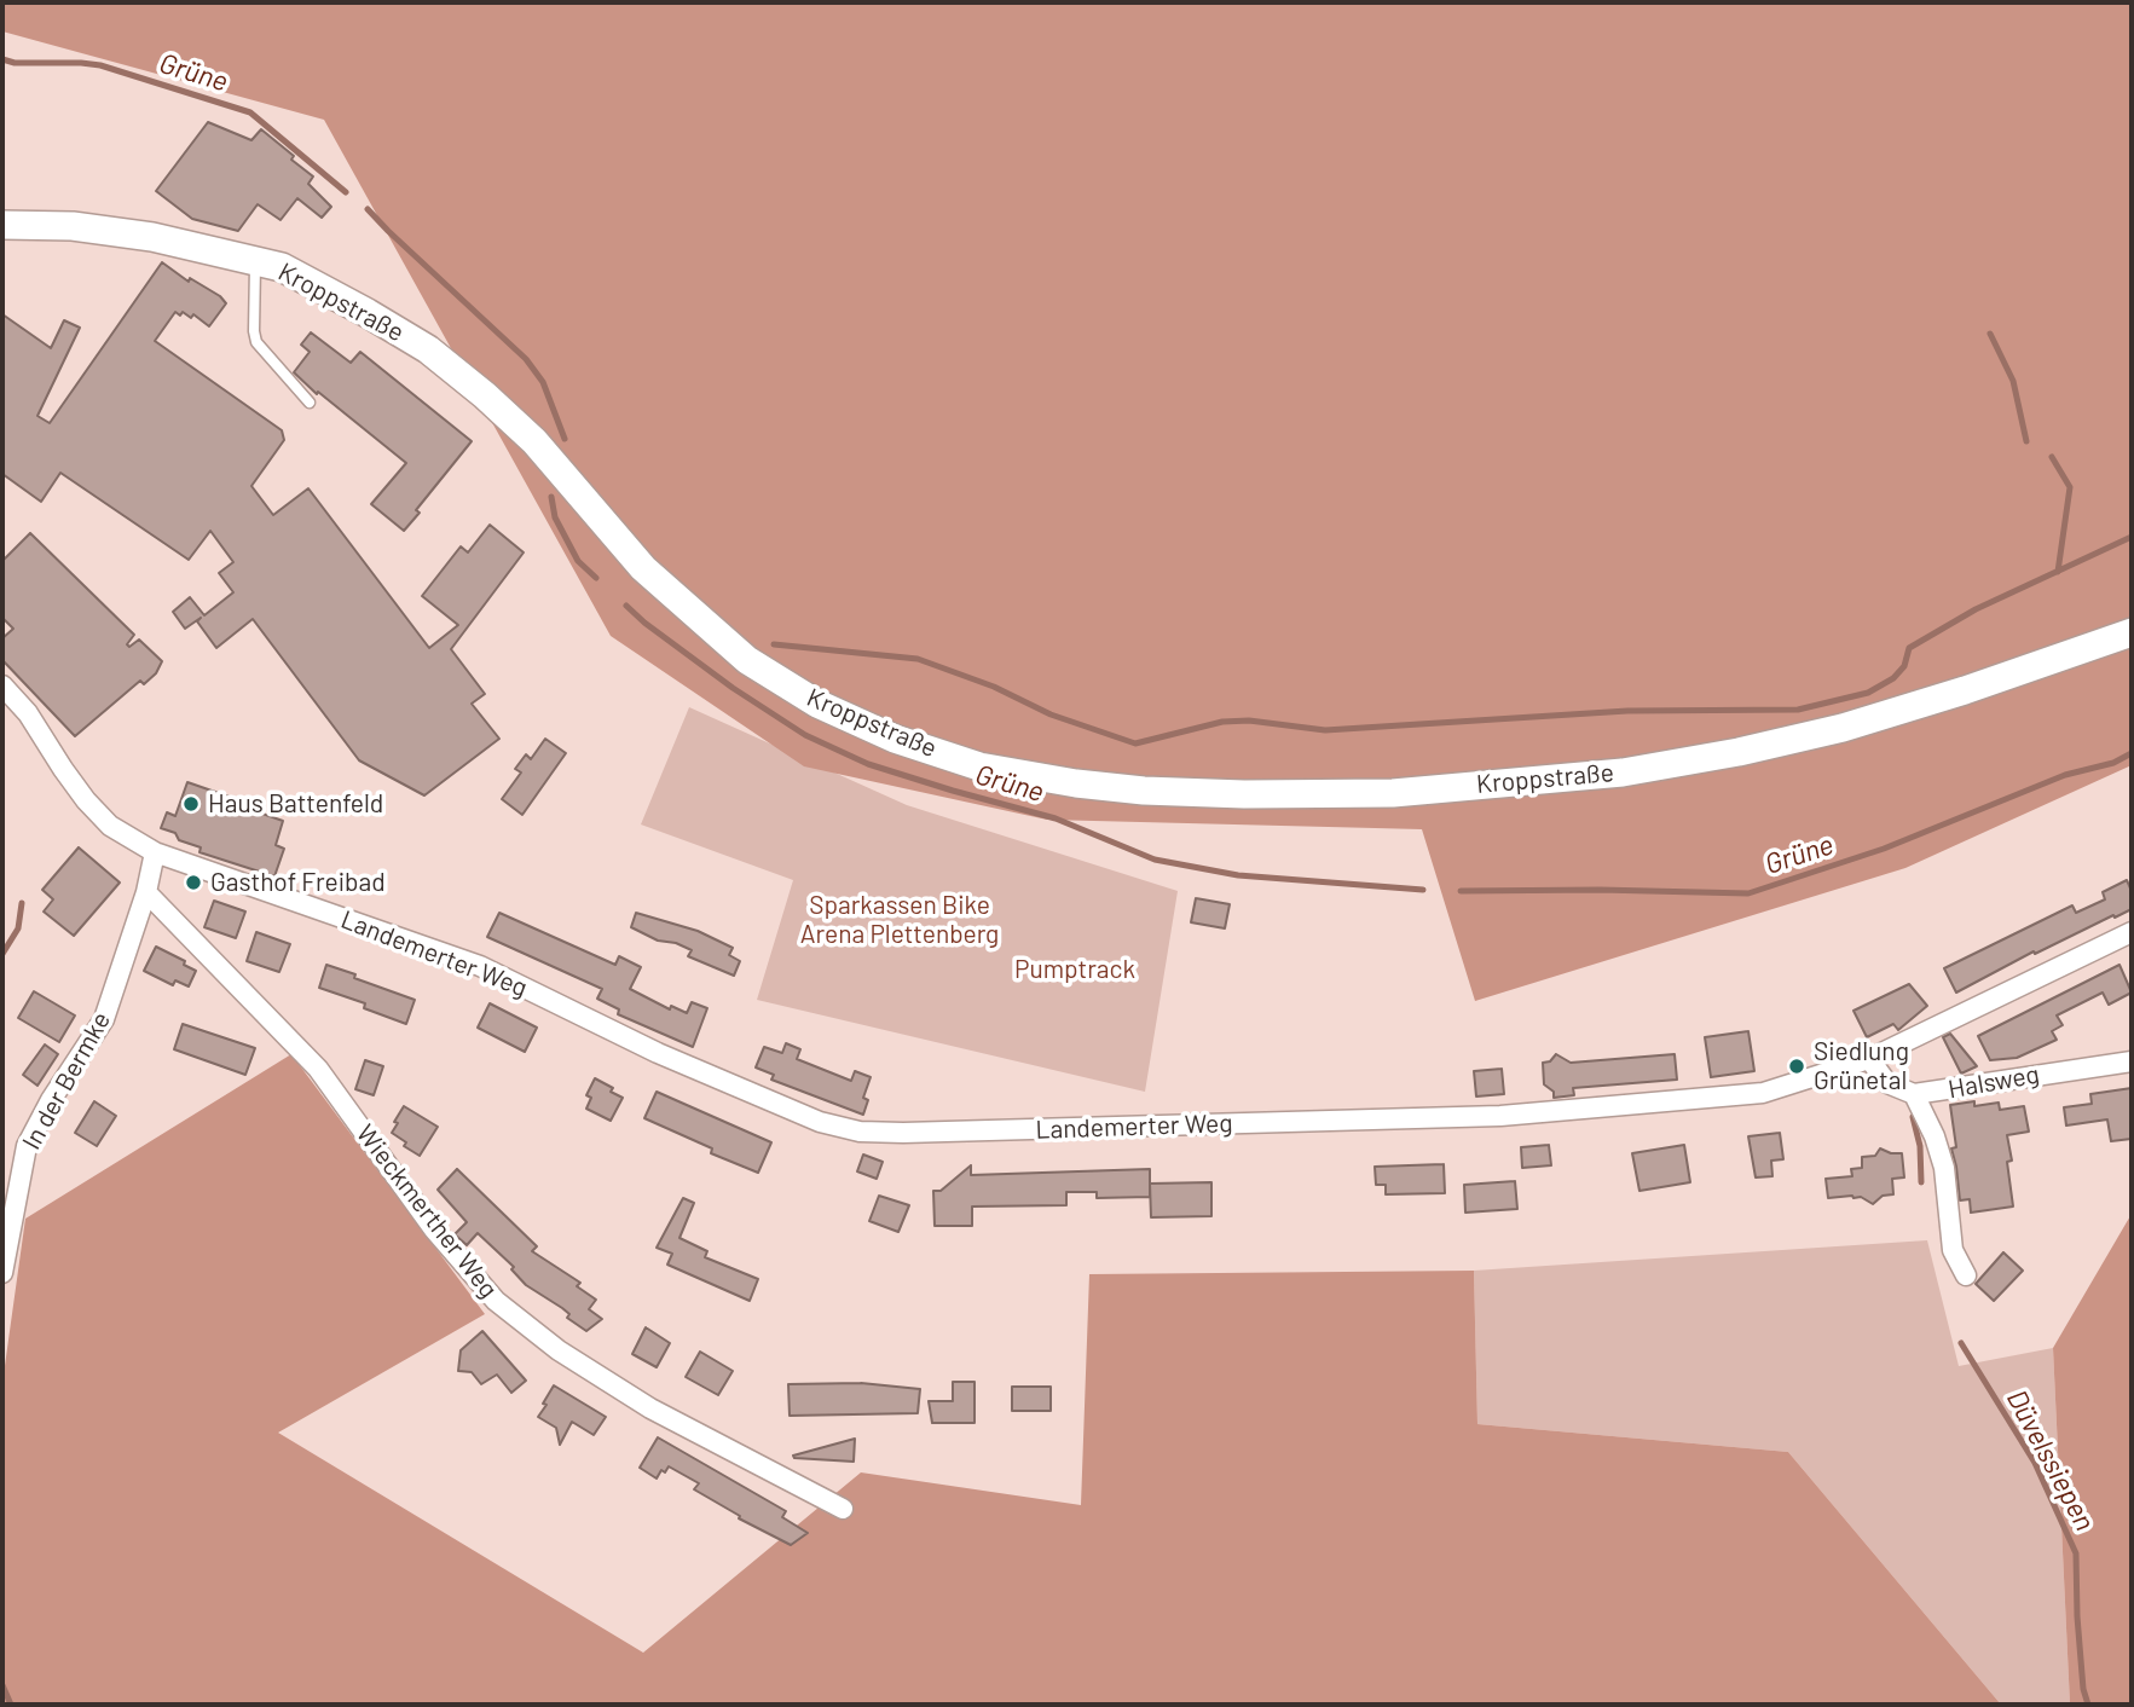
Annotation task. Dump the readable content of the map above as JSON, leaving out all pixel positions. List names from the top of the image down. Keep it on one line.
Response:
{"streets":{"street":["Kroppstraße","Landemerter Weg","In der Bermke","Halsweg","Wieckmerther Weg"]},"crossings":[["Landemerter Weg","Halsweg"],["In der Bermke","Wieckmerther Weg"]],"water":["Grüne","Düvelssiepen"],"parks":["Sparkassen Bike Arena Plettenberg","Pumptrack"],"places":["Haus Battenfeld","Gasthof Freibad","Siedlung Grünetal"]}
